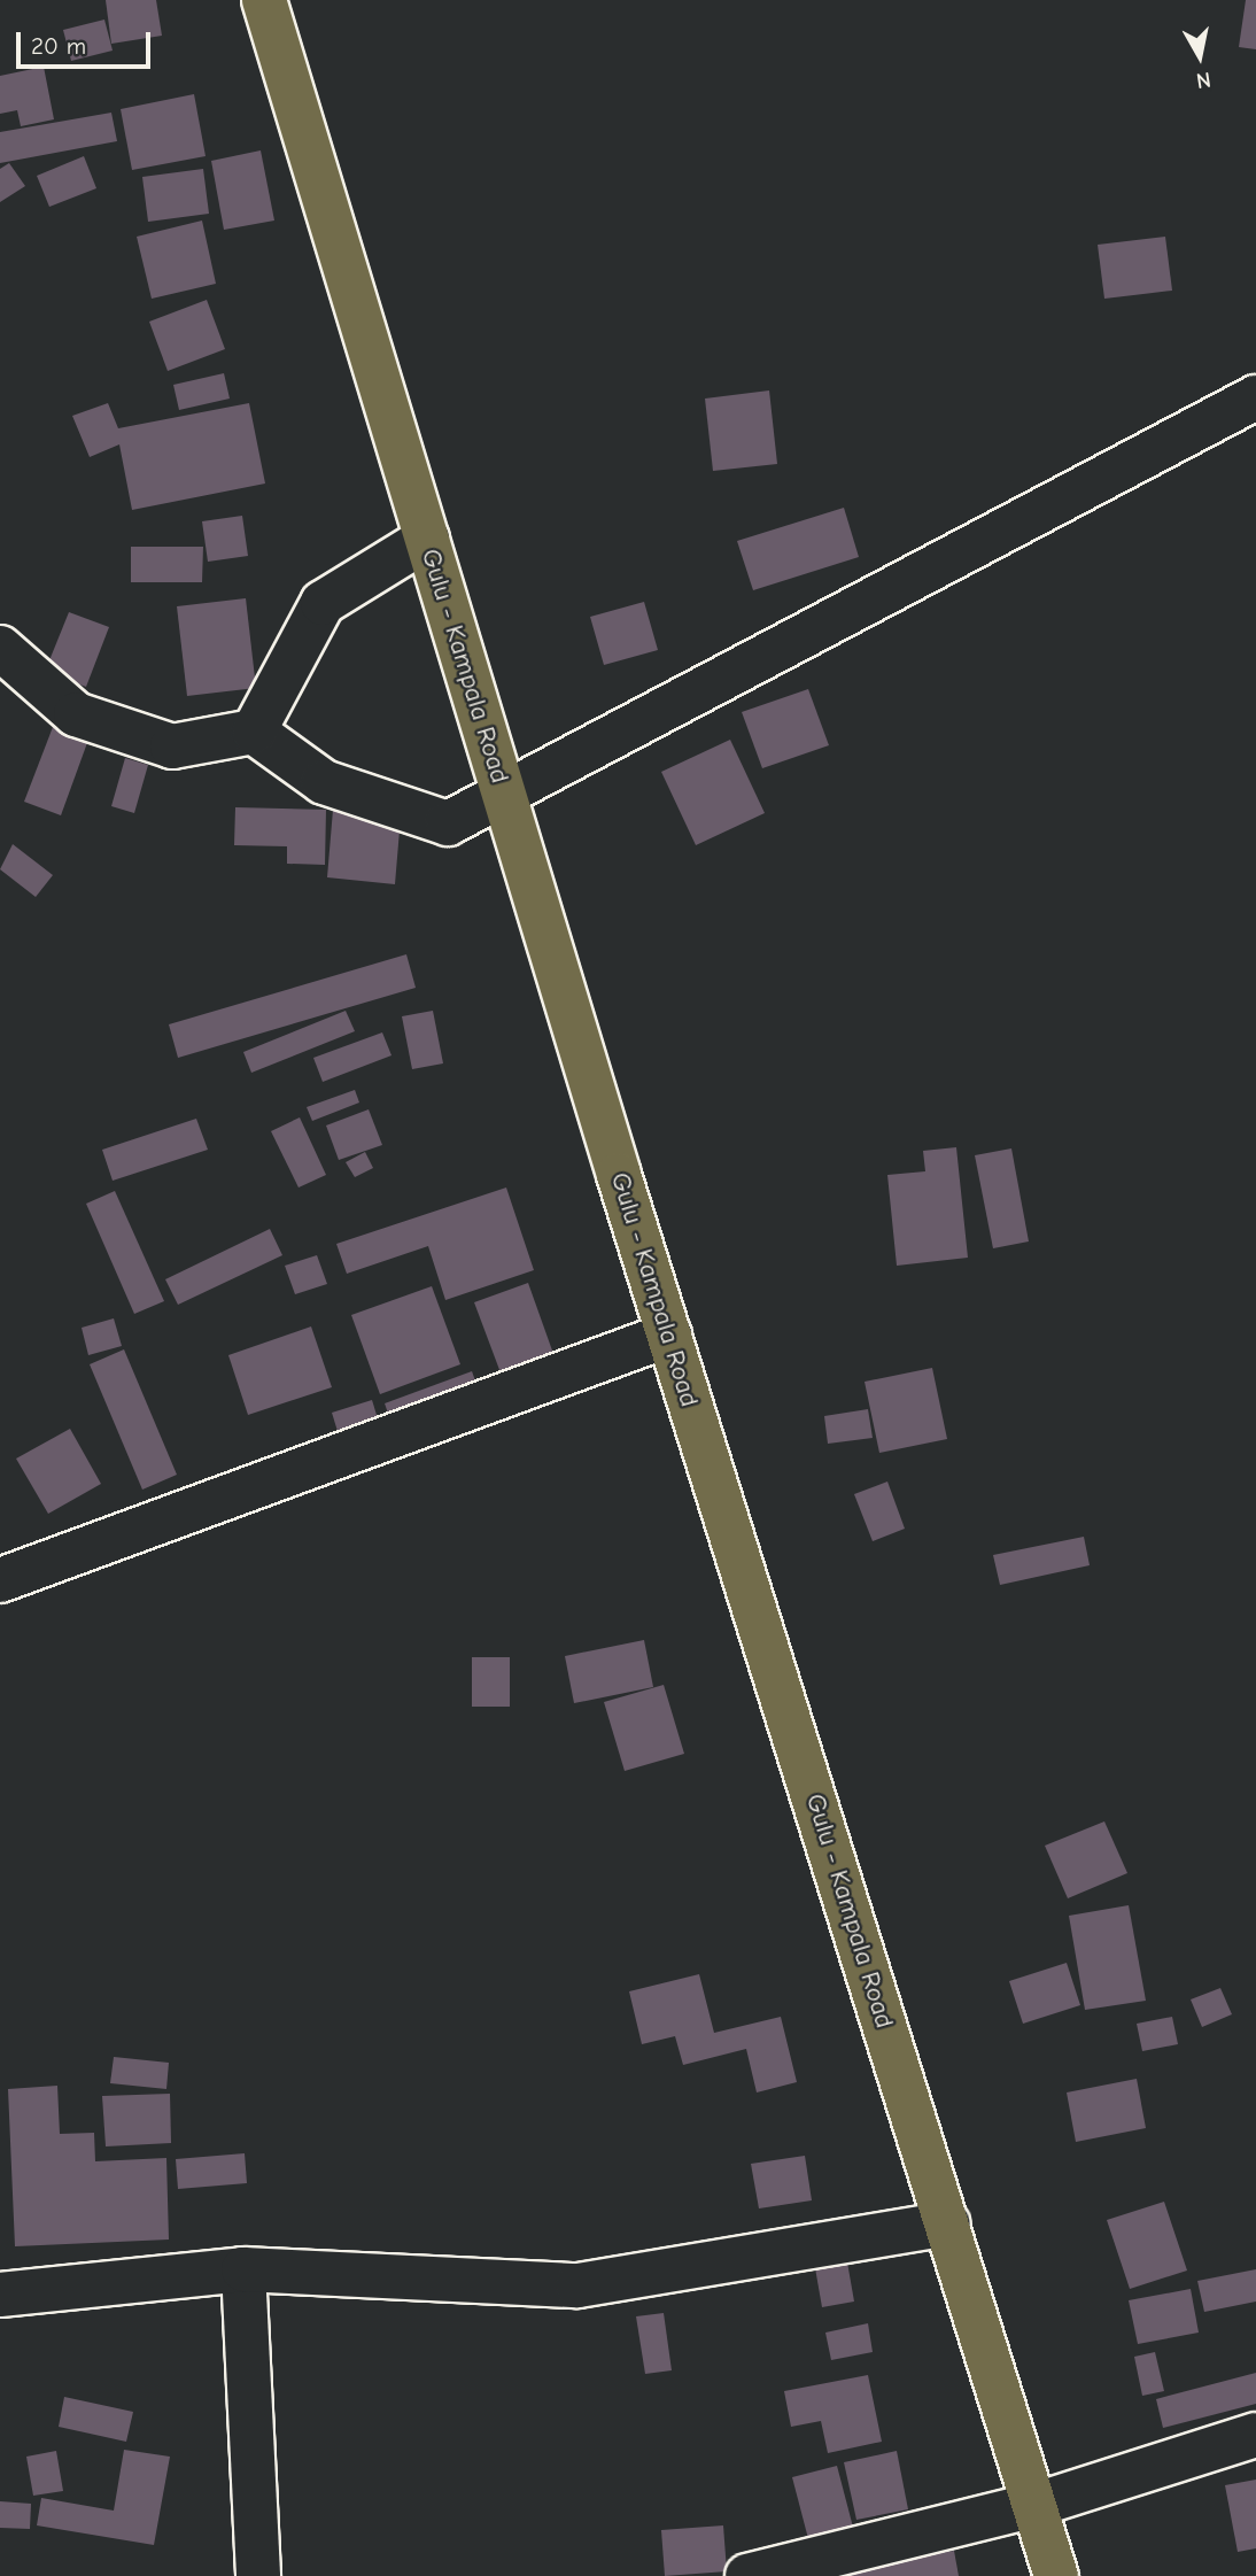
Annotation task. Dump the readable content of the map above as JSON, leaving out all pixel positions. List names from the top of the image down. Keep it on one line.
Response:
{"streets":{"main road":["Gulu - Kampala Road"]},"scale_bar":"20 m","north":"bottom"}
